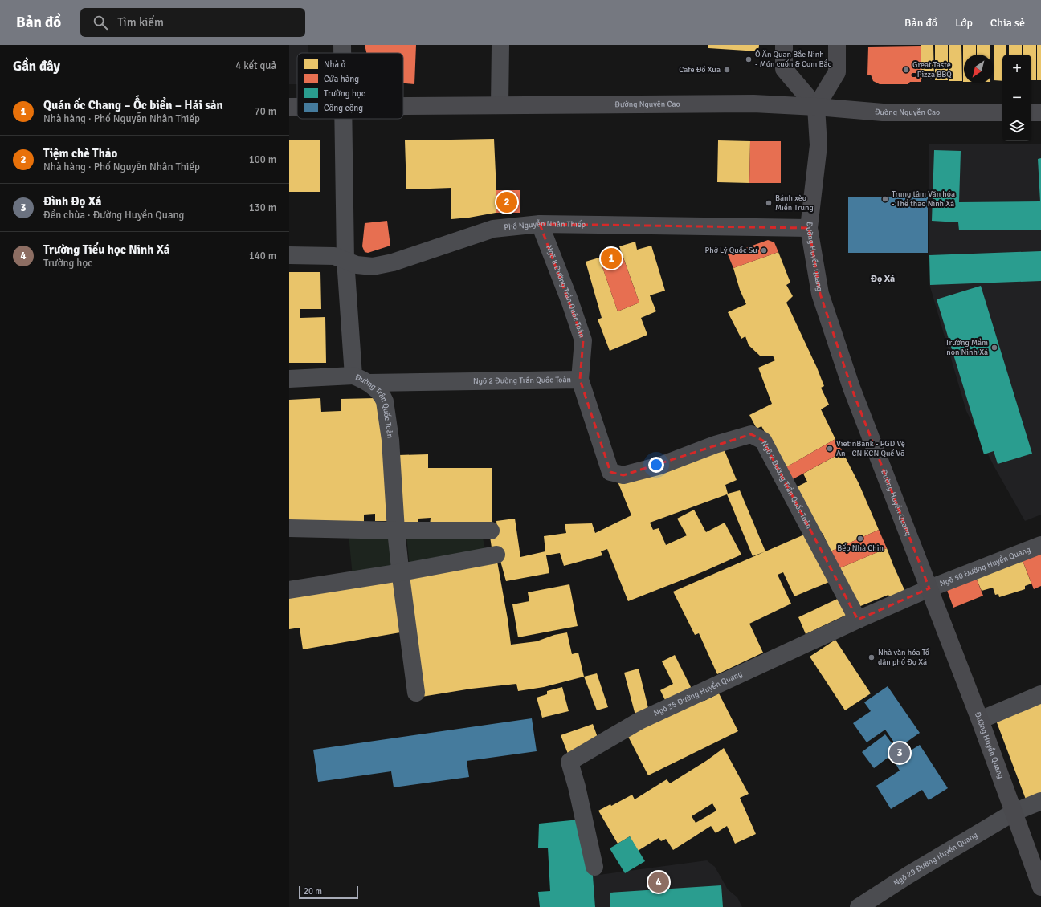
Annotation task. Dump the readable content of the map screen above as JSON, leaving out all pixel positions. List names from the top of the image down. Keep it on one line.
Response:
{"streets":{"street":["Đường Nguyễn Cao","Phố Nguyễn Nhân Thiếp","Đường Huyền Quang","Ngõ 8 Đường Trần Quốc Toản","Ngõ 2 Đường Trần Quốc Toản","Đường Trần Quốc Toản","Ngõ 50 Đường Huyền Quang","Ngõ 35 Đường Huyền Quang","Ngõ 29 Đường Huyền Quang"]},"crossings":[["Đường Nguyễn Cao","Đường Huyền Quang"],["Phố Nguyễn Nhân Thiếp","Đường Huyền Quang"],["Phố Nguyễn Nhân Thiếp","Ngõ 8 Đường Trần Quốc Toản"],["Phố Nguyễn Nhân Thiếp","Đường Trần Quốc Toản"],["Đường Huyền Quang","Ngõ 50 Đường Huyền Quang"],["Đường Huyền Quang","Ngõ 35 Đường Huyền Quang"],["Đường Huyền Quang","Ngõ 29 Đường Huyền Quang"],["Ngõ 8 Đường Trần Quốc Toản","Ngõ 2 Đường Trần Quốc Toản"],["Ngõ 2 Đường Trần Quốc Toản","Đường Trần Quốc Toản"],["Ngõ 2 Đường Trần Quốc Toản","Ngõ 35 Đường Huyền Quang"],["Ngõ 50 Đường Huyền Quang","Ngõ 35 Đường Huyền Quang"]],"districts":["Đọ Xá"],"places":["Ô Ăn Quan Bắc Ninh - Món cuốn & Cơm Bắc","Cafe Đồ Xưa","Great Taste - Pizza BBQ","Trung tâm Văn hóa - Thể thao Ninh Xá","Bánh xèo Miền Trung","Phở Lý Quốc Sư","Trường Mầm non Ninh Xá","VietinBank - PGD Vệ An - CN KCN Quế Võ","Bếp Nhà Chin","Nhà văn hóa Tổ dân phố Đọ Xá"],"legend":["Nhà ở","Cửa hàng","Trường học","Công cộng"],"scale_bar":"20 m","north":"bottom left","page":{"header":"Bản đồ","search":"Tìm kiếm","nav":["Bản đồ","Lớp","Chia sẻ"],"heading":["Gần đây","4 kết quả"],"map_buttons":["+","−"],"list":[{"mark":"1","name":"Quán ốc Chang – Ốc biển – Hải sản","note":"Nhà hàng · Phố Nguyễn Nhân Thiếp","value":"70 m"},{"mark":"2","name":"Tiệm chè Thảo","note":"Nhà hàng · Phố Nguyễn Nhân Thiếp","value":"100 m"},{"mark":"3","name":"Đình Đọ Xá","note":"Đền chùa · Đường Huyền Quang","value":"130 m"},{"mark":"4","name":"Trường Tiểu học Ninh Xá","note":"Trường học","value":"140 m"}],"pins":["2","1","3","4"],"scale":"20 m"}}
